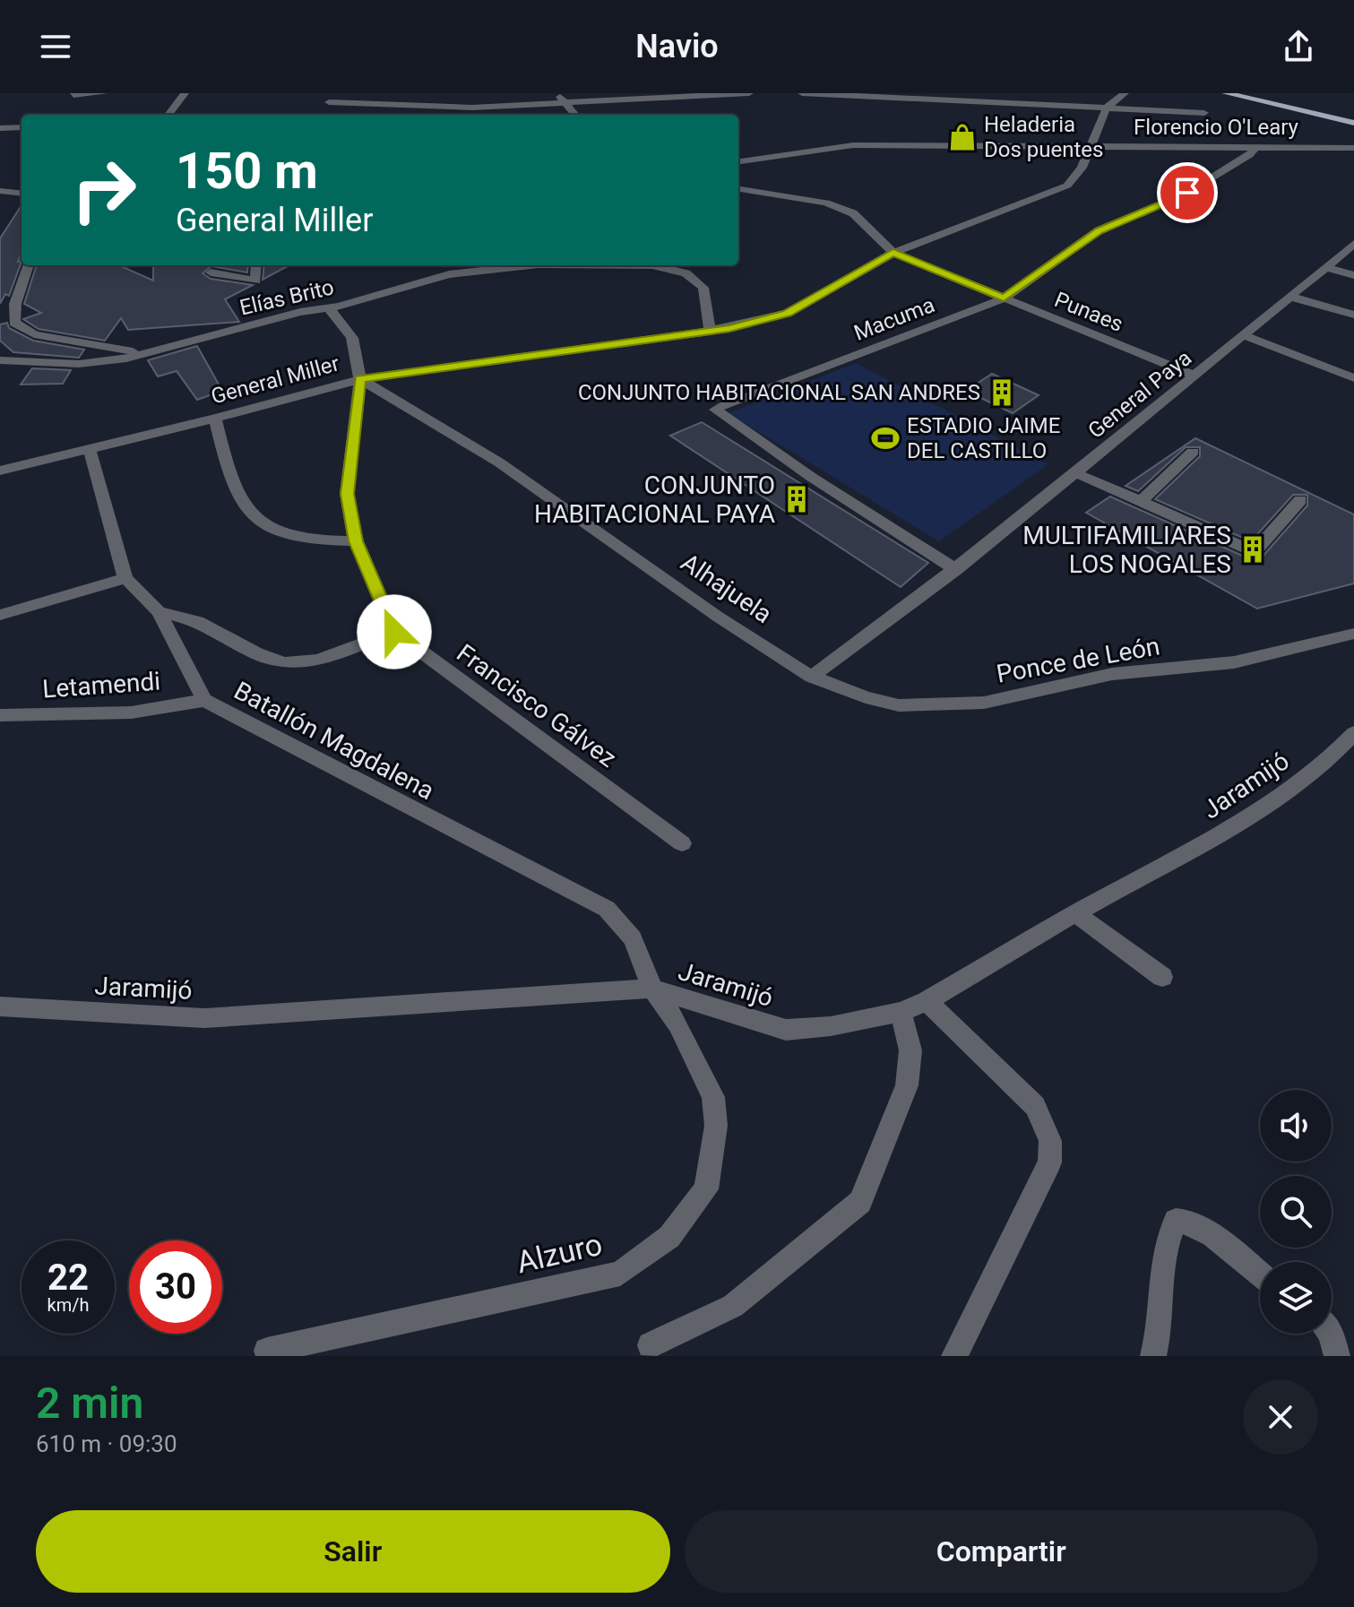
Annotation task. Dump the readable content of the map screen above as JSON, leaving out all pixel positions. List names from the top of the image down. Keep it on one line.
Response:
{"streets":{"street":["Florencio O'Leary","Elías Brito","Punaes","Macuma","General Miller","General Paya","Alhajuela","Ponce de León","Letamendi","Francisco Gálvez","Batallón Magdalena","Jaramijó","Alzuro"]},"crossings":[["Florencio O'Leary","Macuma"],["Florencio O'Leary","General Miller"],["Elías Brito","General Miller"],["Punaes","Macuma"],["Punaes","General Miller"],["Punaes","General Paya"],["Macuma","General Paya"],["General Miller","Alhajuela"],["General Miller","Batallón Magdalena"],["General Paya","Alhajuela"],["General Paya","Ponce de León"],["Alhajuela","Ponce de León"],["Letamendi","Batallón Magdalena"],["Batallón Magdalena","Jaramijó"],["Batallón Magdalena","Alzuro"],["Jaramijó","Alzuro"]],"places":{"shop":["Heladeria Dos puentes"],"building":["CONJUNTO HABITACIONAL SAN ANDRES","CONJUNTO HABITACIONAL PAYA","MULTIFAMILIARES LOS NOGALES"],"sports":["ESTADIO JAIME DEL CASTILLO"]},"page":{"header":"Navio","turn":["150 m","General Miller"],"speed":"22 km/h","limit":"30","heading":["2 min","610 m · 09:30"],"buttons":["Salir","Compartir"]}}
